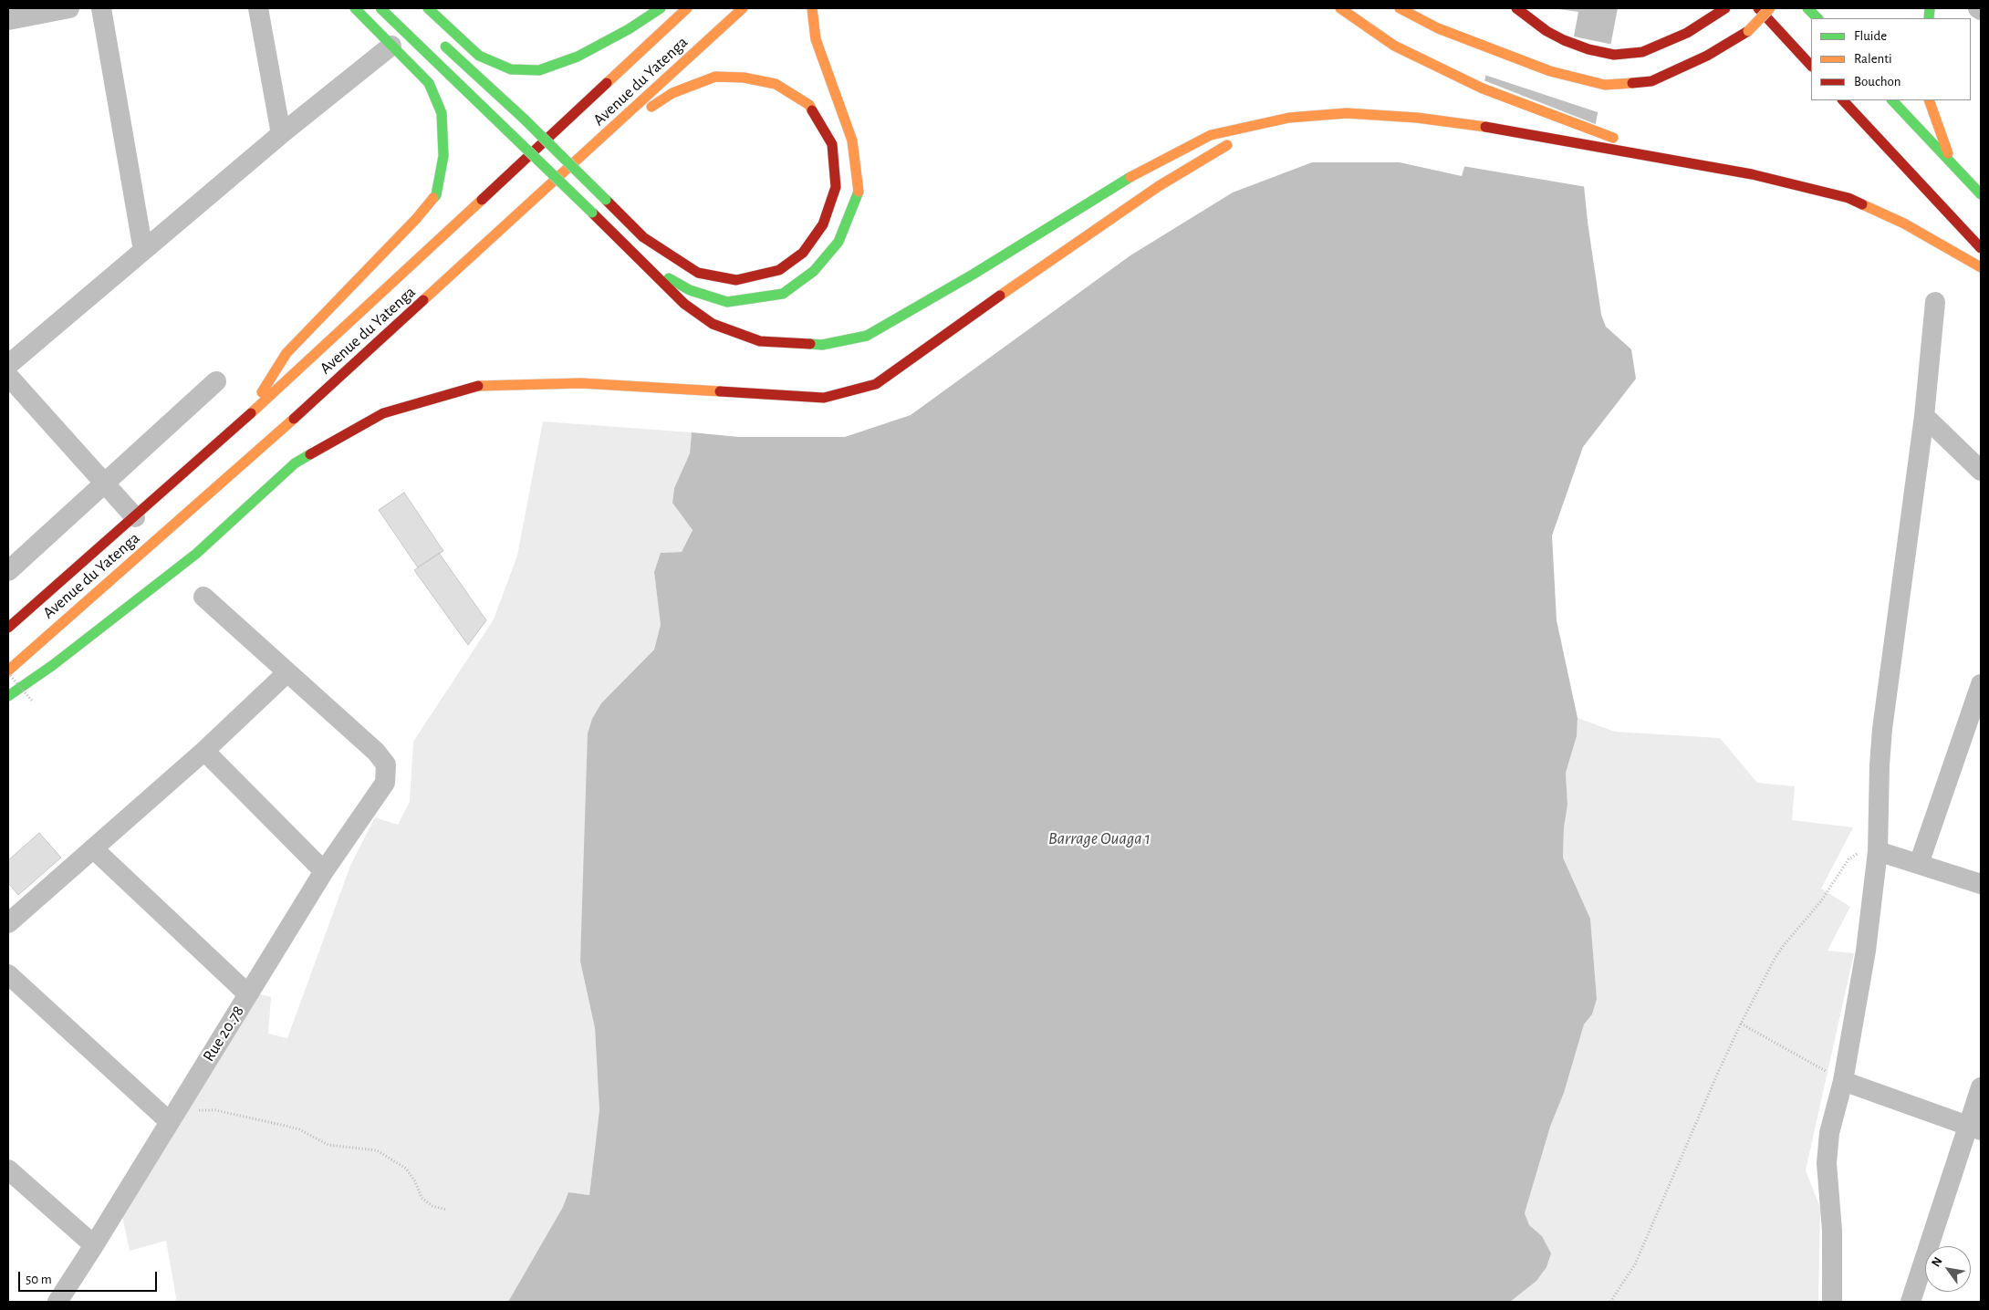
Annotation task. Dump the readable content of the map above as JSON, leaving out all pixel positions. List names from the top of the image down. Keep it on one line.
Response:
{"streets":{"main road":["Avenue du Yatenga"],"street":["Rue 20.78"]},"water":["Barrage Ouaga 1"],"legend":["Fluide","Ralenti","Bouchon"],"scale_bar":"50 m","north":"top left"}
